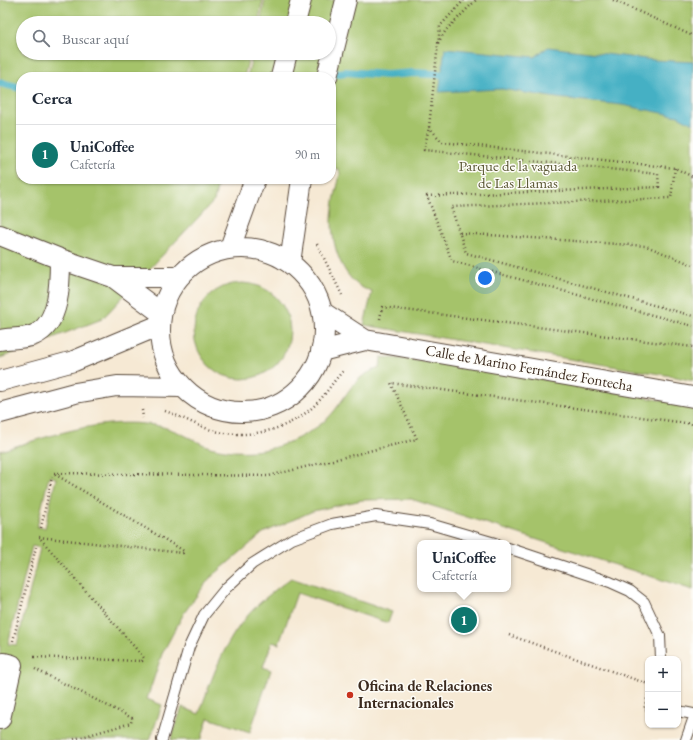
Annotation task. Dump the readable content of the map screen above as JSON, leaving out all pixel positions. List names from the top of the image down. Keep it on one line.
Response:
{"streets":{"street":["Calle de Marino Fernández Fontecha"]},"parks":["Parque de la vaguada de Las Llamas"],"places":["Oficina de Relaciones Internacionales"],"page":{"search":"Buscar aquí","heading":"Cerca","list":[{"mark":"1","name":"UniCoffee","note":"Cafetería","value":"90 m"}],"popup":["UniCoffee","Cafetería"],"pins":"1","map_buttons":["+","−"]}}
